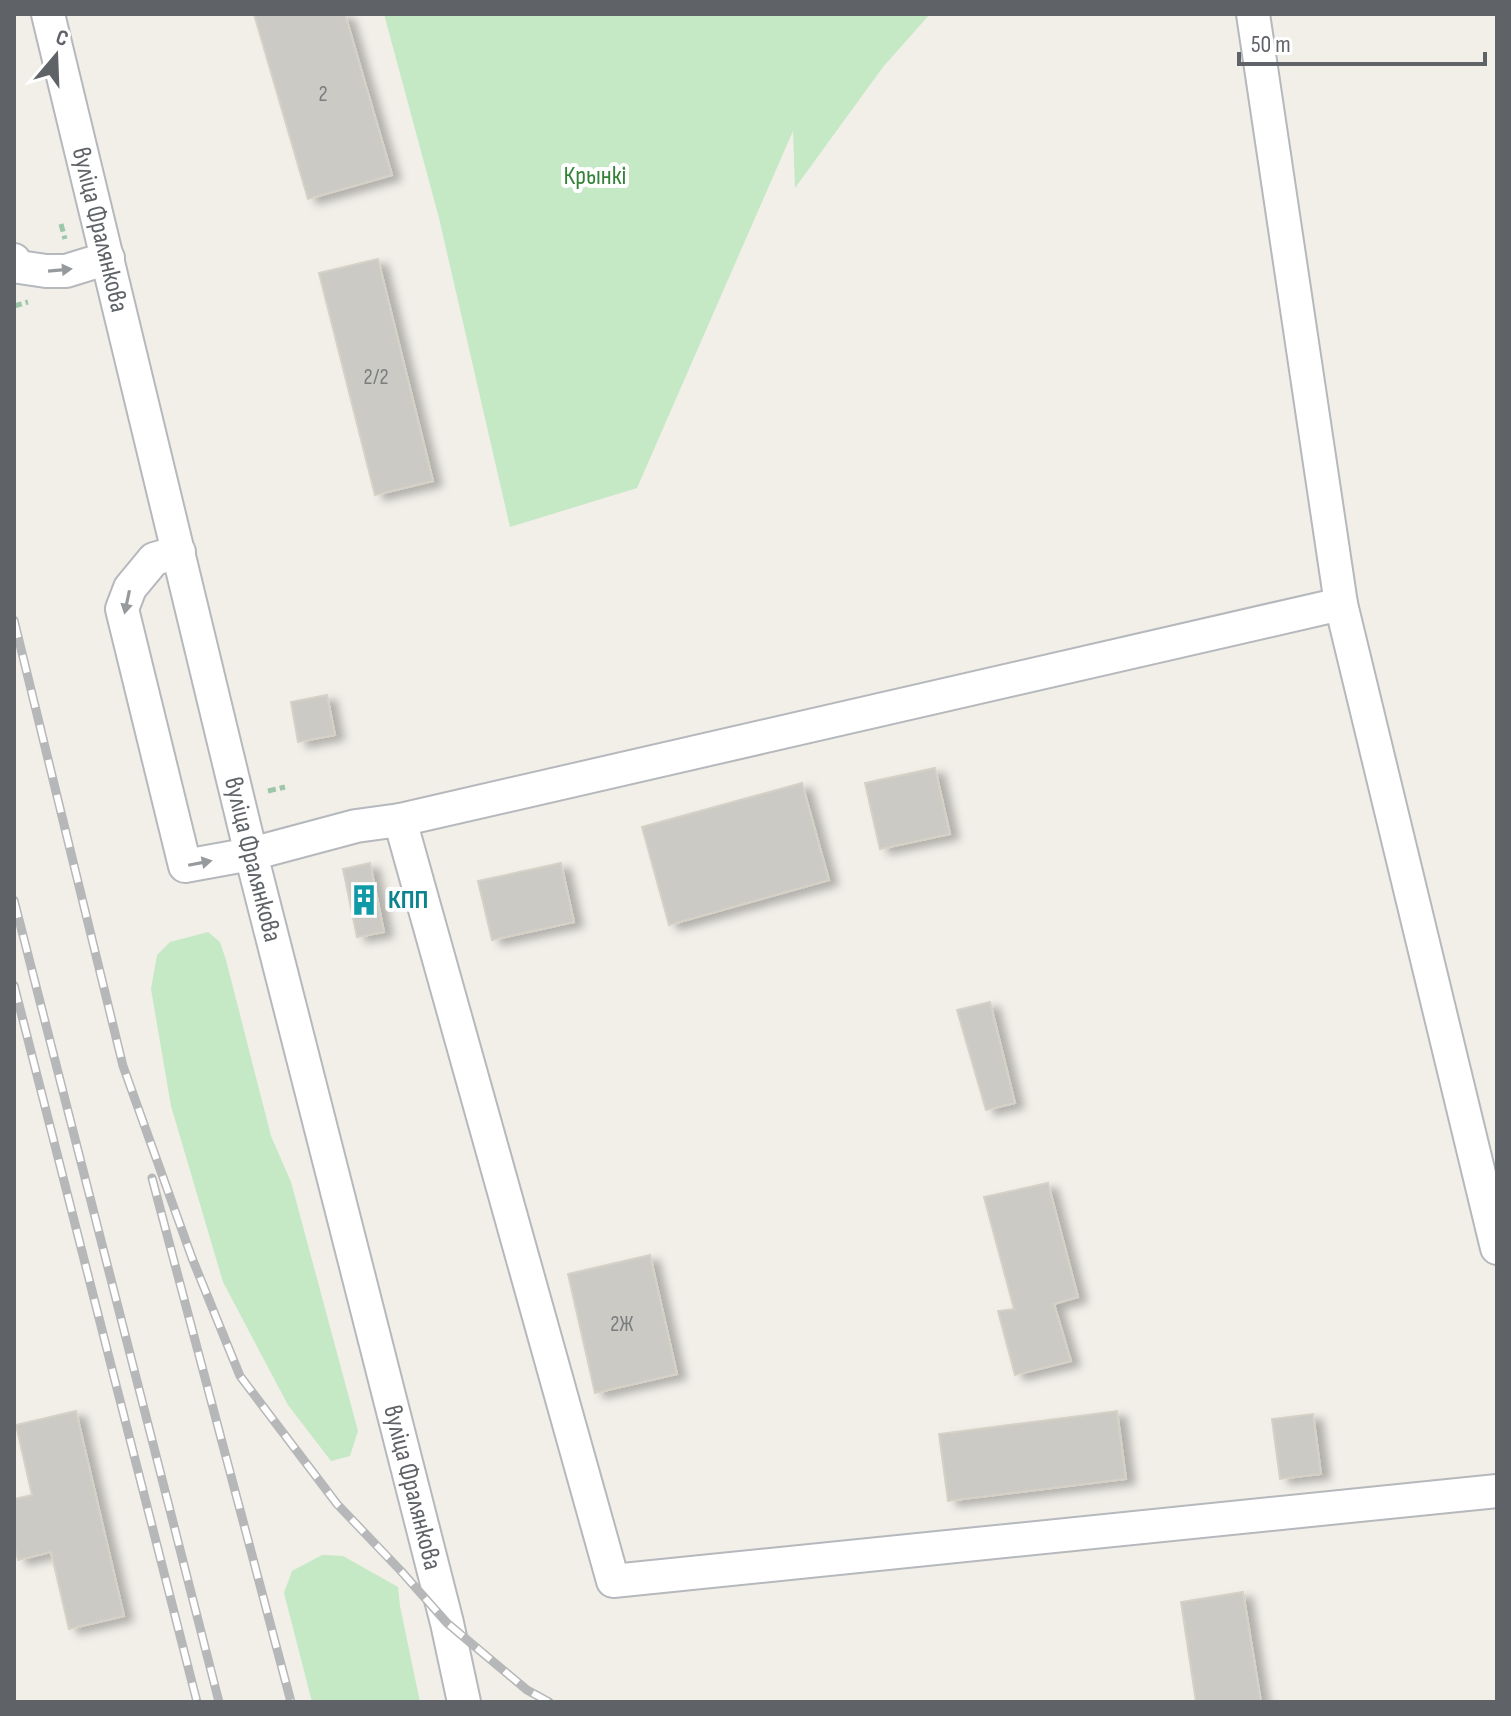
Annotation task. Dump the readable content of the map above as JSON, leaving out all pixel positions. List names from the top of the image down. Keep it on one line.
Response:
{"streets":{"street":["вуліца Фралянкова"]},"parks":["Крынкі"],"places":{"building":["КПП"]},"house_numbers":["2","2/2","2Ж"],"scale_bar":"50 m","north":"top"}
